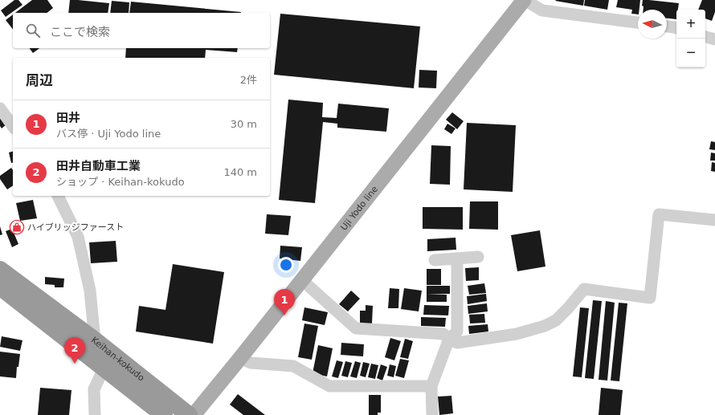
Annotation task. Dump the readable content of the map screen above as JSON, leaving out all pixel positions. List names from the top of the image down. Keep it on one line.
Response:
{"streets":{"highway":["Keihan-kokudo"],"main road":["Uji Yodo line"]},"places":{"shop":["ハイブリッジファースト"]},"north":"left","page":{"map_buttons":["+","−"],"search":"ここで検索","heading":["周辺","2件"],"list":[{"mark":"1","name":"田井","note":"バス停 · Uji Yodo line","value":"30 m"},{"mark":"2","name":"田井自動車工業","note":"ショップ · Keihan-kokudo","value":"140 m"}],"pins":["1","2"]}}
